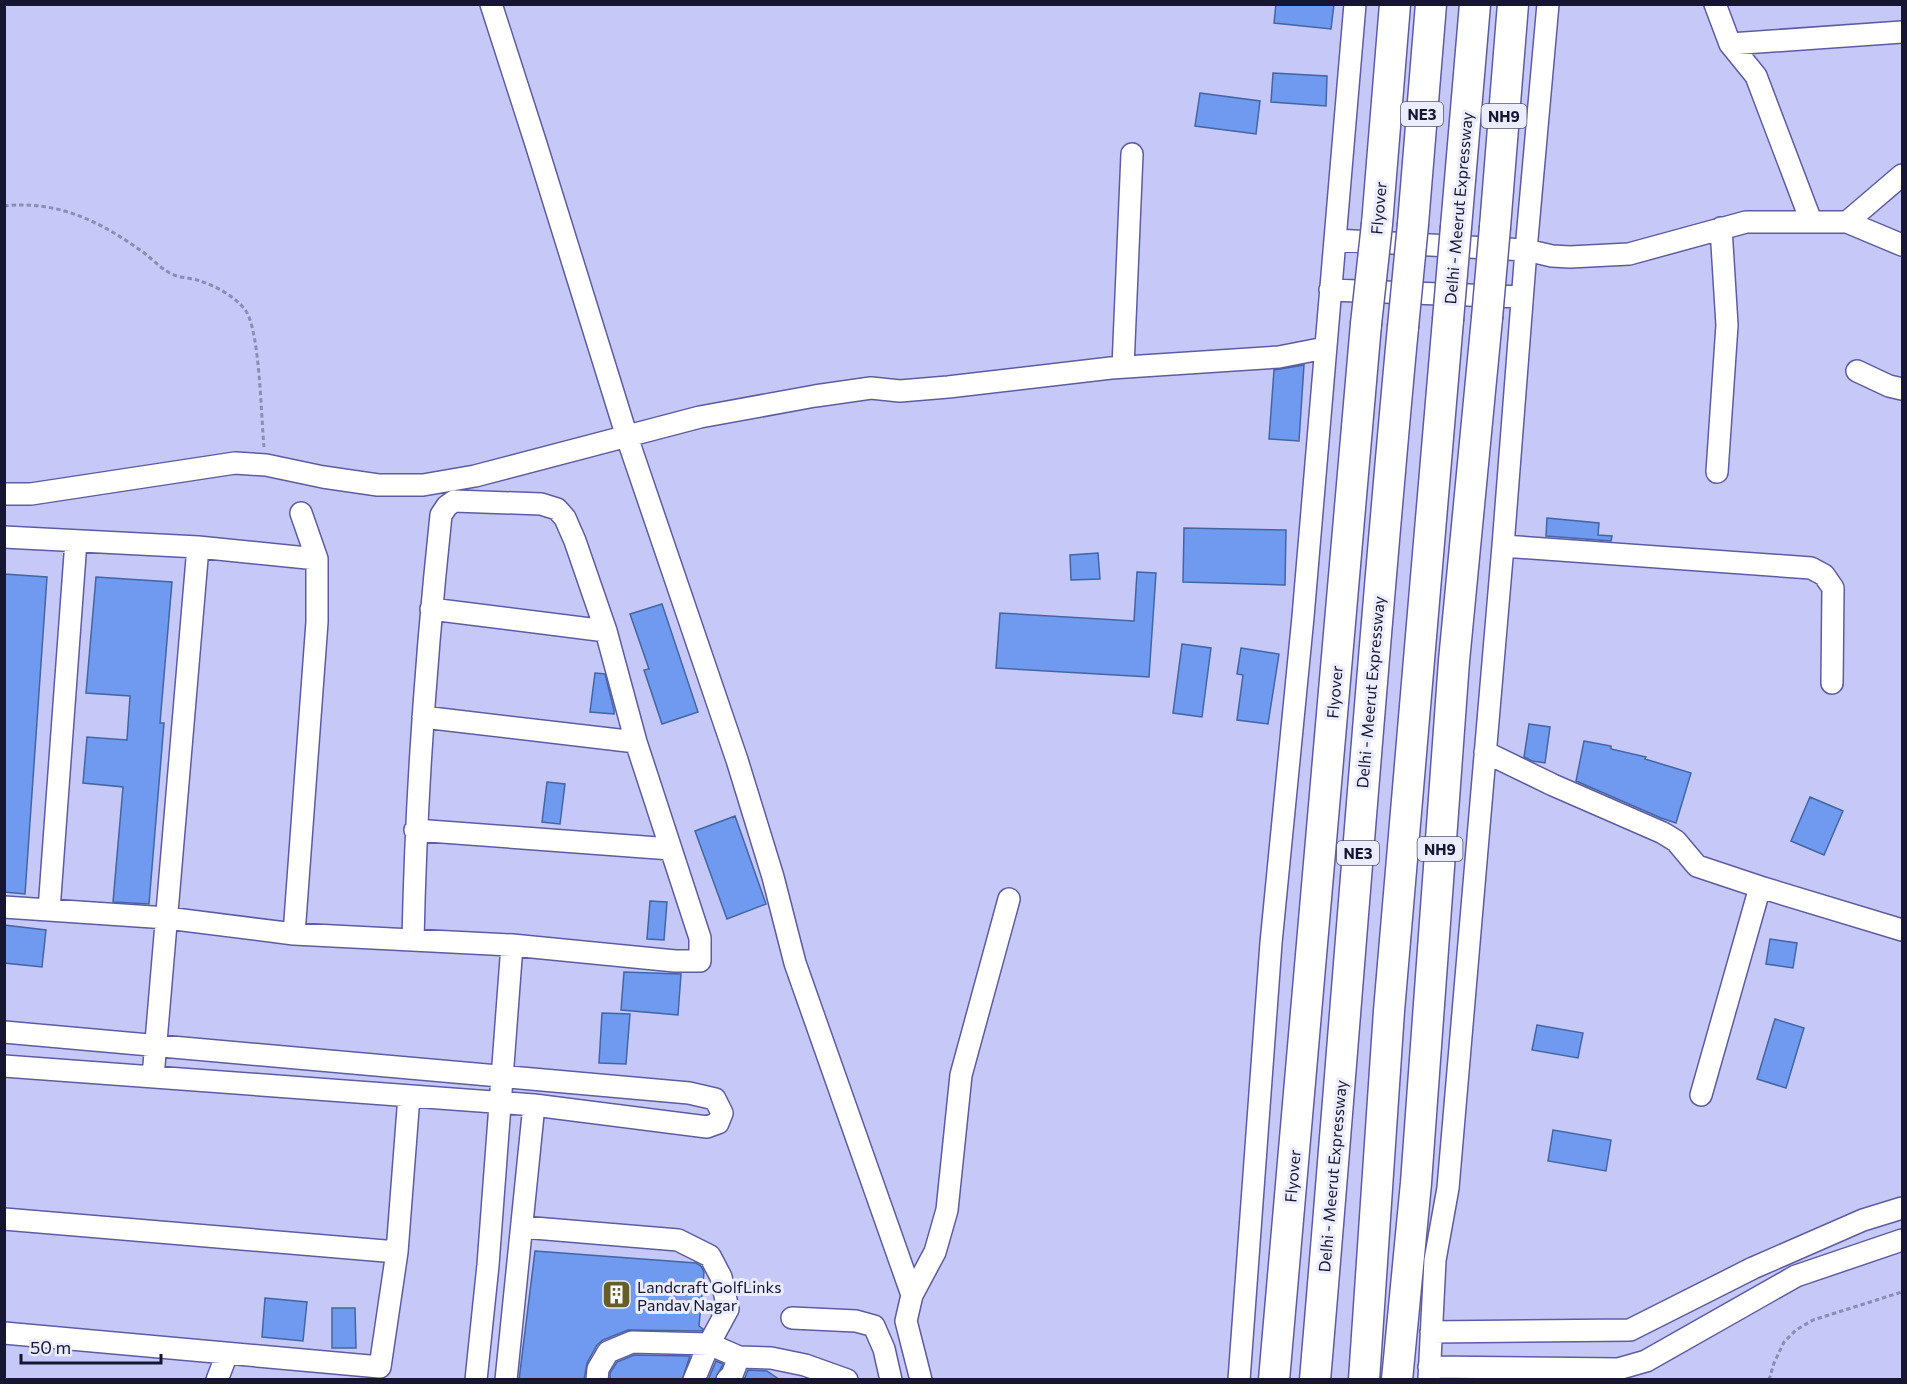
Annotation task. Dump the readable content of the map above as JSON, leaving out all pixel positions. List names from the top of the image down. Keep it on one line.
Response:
{"streets":{"highway":["NE3","NH9","Flyover","Delhi - Meerut Expressway"]},"places":{"building":["Landcraft GolfLinks Pandav Nagar"]},"scale_bar":"50 m"}
